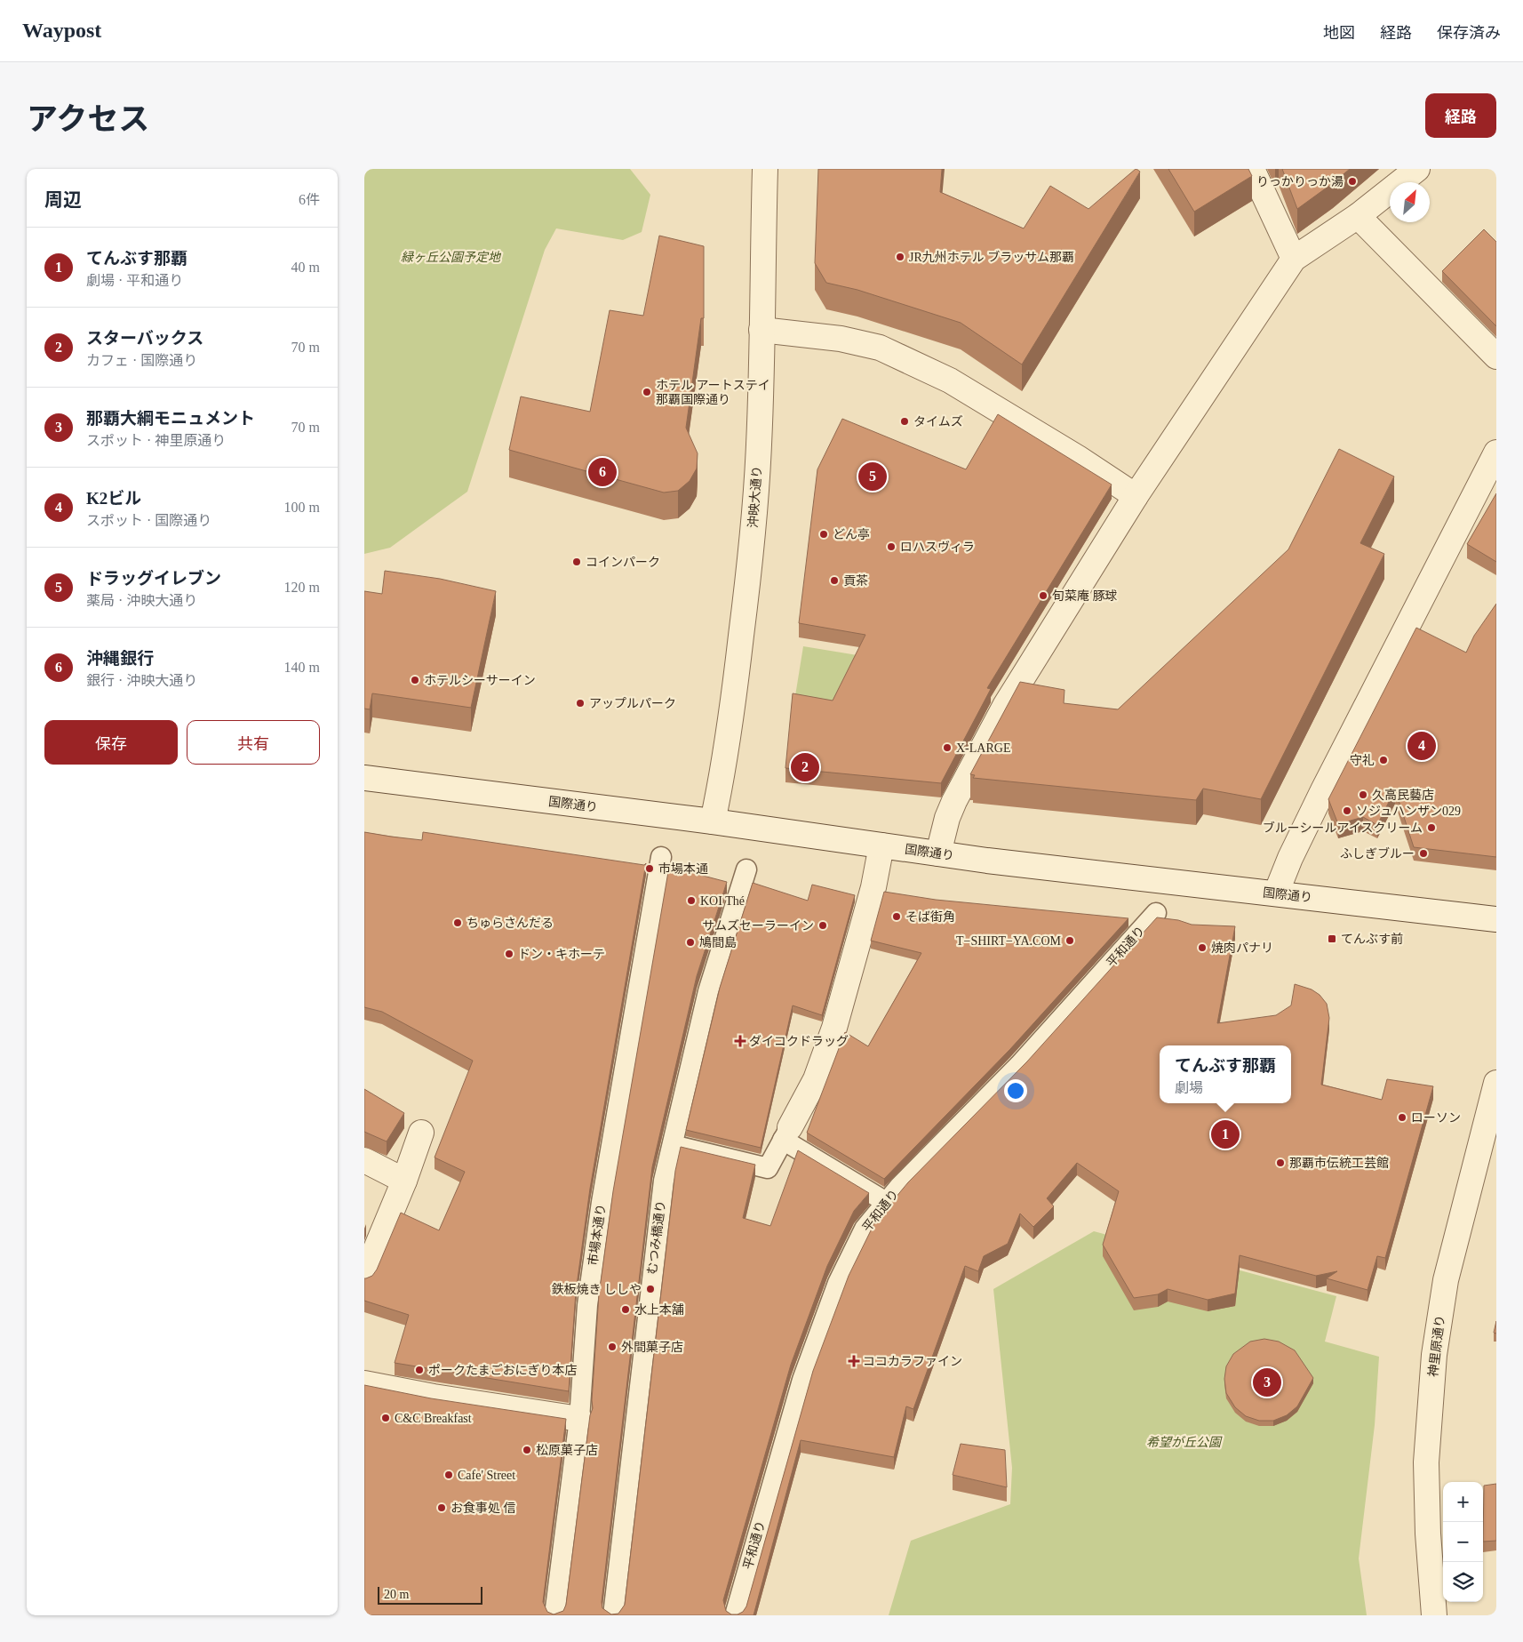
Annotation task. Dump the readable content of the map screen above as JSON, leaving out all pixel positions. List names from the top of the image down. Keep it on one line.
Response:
{"streets":{"street":["沖映大通り","国際通り","平和通り","市場本通り","むつみ橋通り","神里原通り"]},"crossings":[["沖映大通り","国際通り"]],"parks":["緑ヶ丘公園予定地","希望が丘公園"],"places":{"other":["りっかりっか湯","JR九州ホテル ブラッサム那覇","ホテル アートステイ 那覇国際通り","タイムズ","どん亭","ロハスヴィラ","コインパーク","貢茶","旬菜庵 豚球","ホテルシーサーイン","アップルパーク","X-LARGE","守礼","久高民藝店","ソジュハンザン029","ブルーシールアイスクリーム","ふしぎブルー","市場本通","KOI Thé","そば街角","ちゅらさんだる","サムズセーラーイン","T−SHIRT−YA.COM","鳩間島","焼肉パナリ","ドン・キホーテ","ローソン","那覇市伝統工芸館","鉄板焼き ししや","水上本舗","外間菓子店","ポークたまごおにぎり本店","C&C Breakfast","松原菓子店","Cafe' Street","お食事処 信"],"transit":["てんぶす前"],"health":["ダイコクドラッグ","ココカラファイン"]},"scale_bar":"20 m","north":"top right","page":{"header":"Waypost","nav":["地図","経路","保存済み"],"title":"アクセス","buttons":["経路",["保存","共有"]],"heading":["周辺","6件"],"list":[{"mark":"1","name":"てんぶす那覇","note":"劇場 · 平和通り","value":"40 m"},{"mark":"2","name":"スターバックス","note":"カフェ · 国際通り","value":"70 m"},{"mark":"3","name":"那覇大綱モニュメント","note":"スポット · 神里原通り","value":"70 m"},{"mark":"4","name":"K2ビル","note":"スポット · 国際通り","value":"100 m"},{"mark":"5","name":"ドラッグイレブン","note":"薬局 · 沖映大通り","value":"120 m"},{"mark":"6","name":"沖縄銀行","note":"銀行 · 沖映大通り","value":"140 m"}],"pins":["6","5","4","2","1","3"],"popup":["てんぶす那覇","劇場"],"map_buttons":["+","−"],"scale":"20 m"}}
